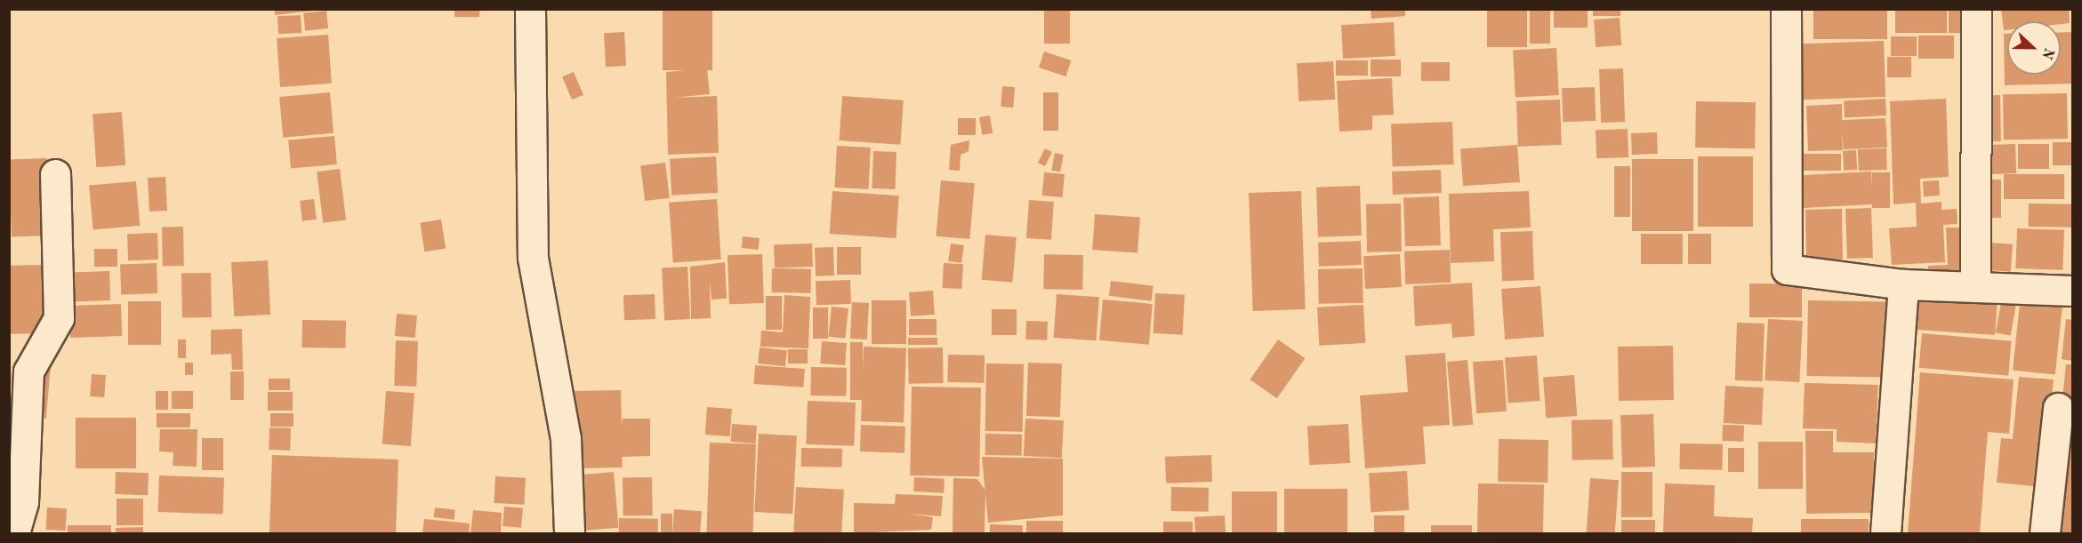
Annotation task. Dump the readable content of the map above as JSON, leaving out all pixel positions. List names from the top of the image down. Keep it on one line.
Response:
{"north":"right"}
